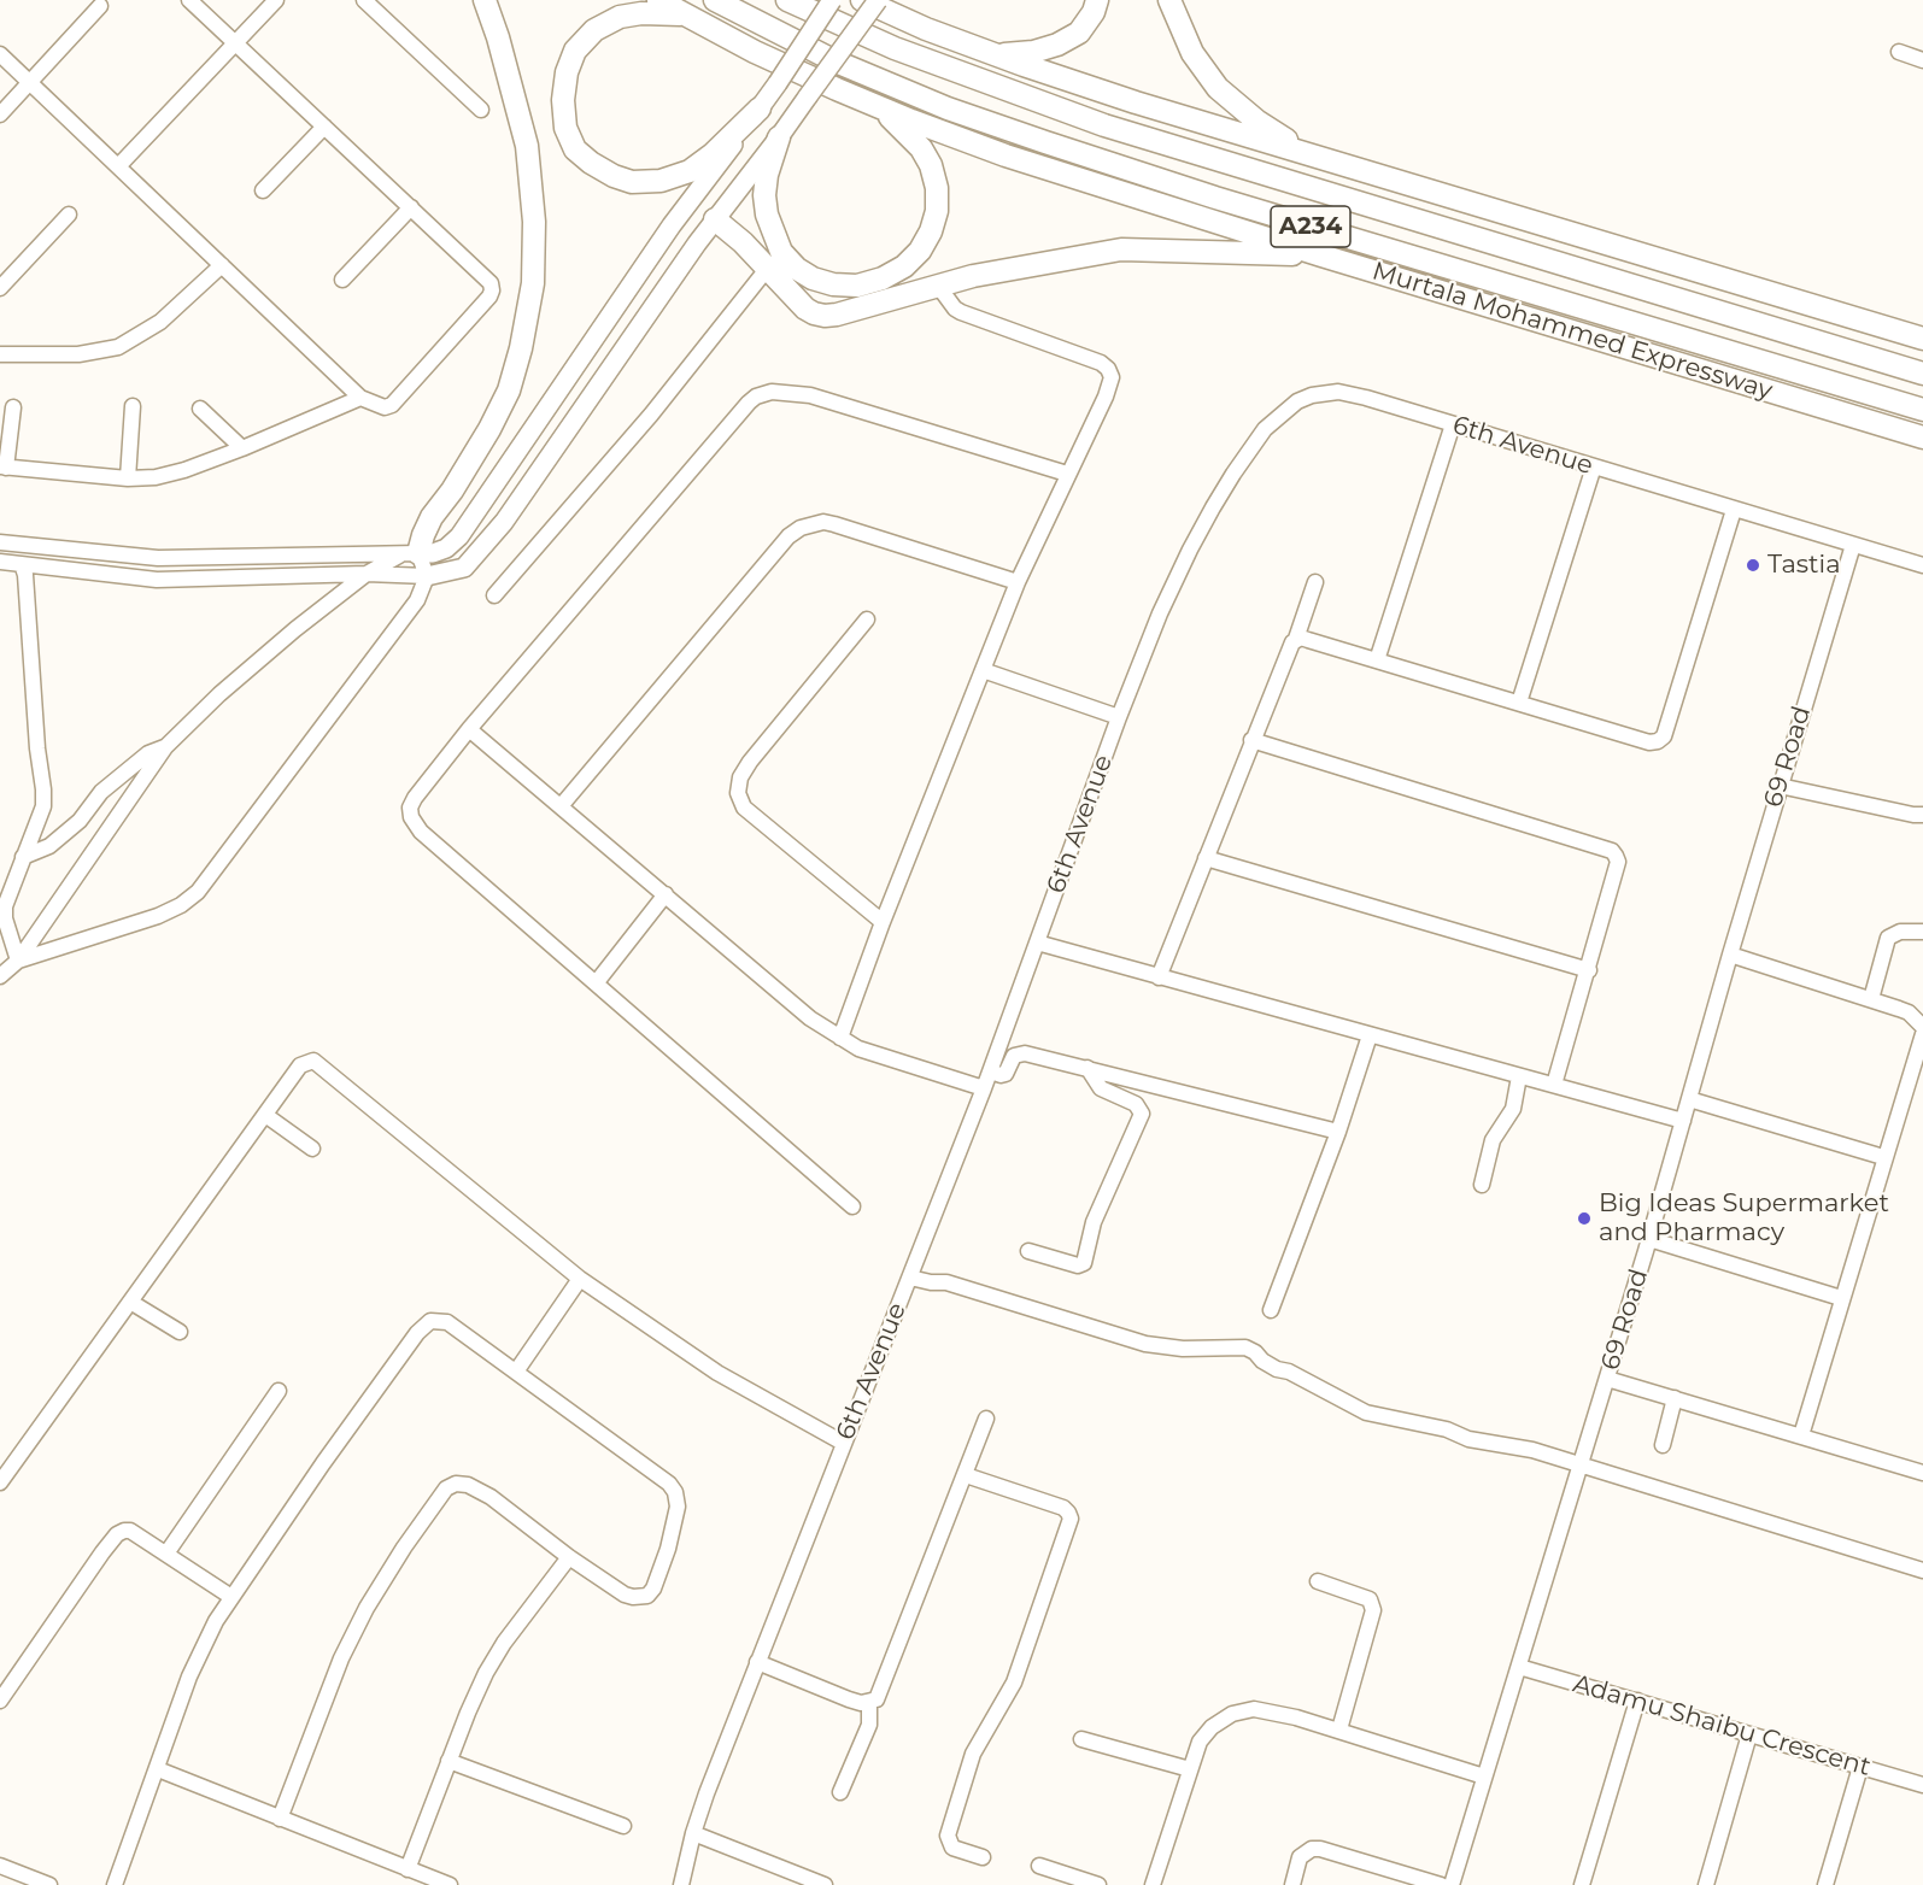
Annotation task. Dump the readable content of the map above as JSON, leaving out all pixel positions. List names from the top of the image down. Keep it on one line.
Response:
{"streets":{"highway":["A234","Murtala Mohammed Expressway"],"street":["6th Avenue","69 Road","Adamu Shaibu Crescent"]},"crossings":[["6th Avenue","69 Road"],["69 Road","Adamu Shaibu Crescent"]],"places":["Tastia","Big Ideas Supermarket and Pharmacy"]}
